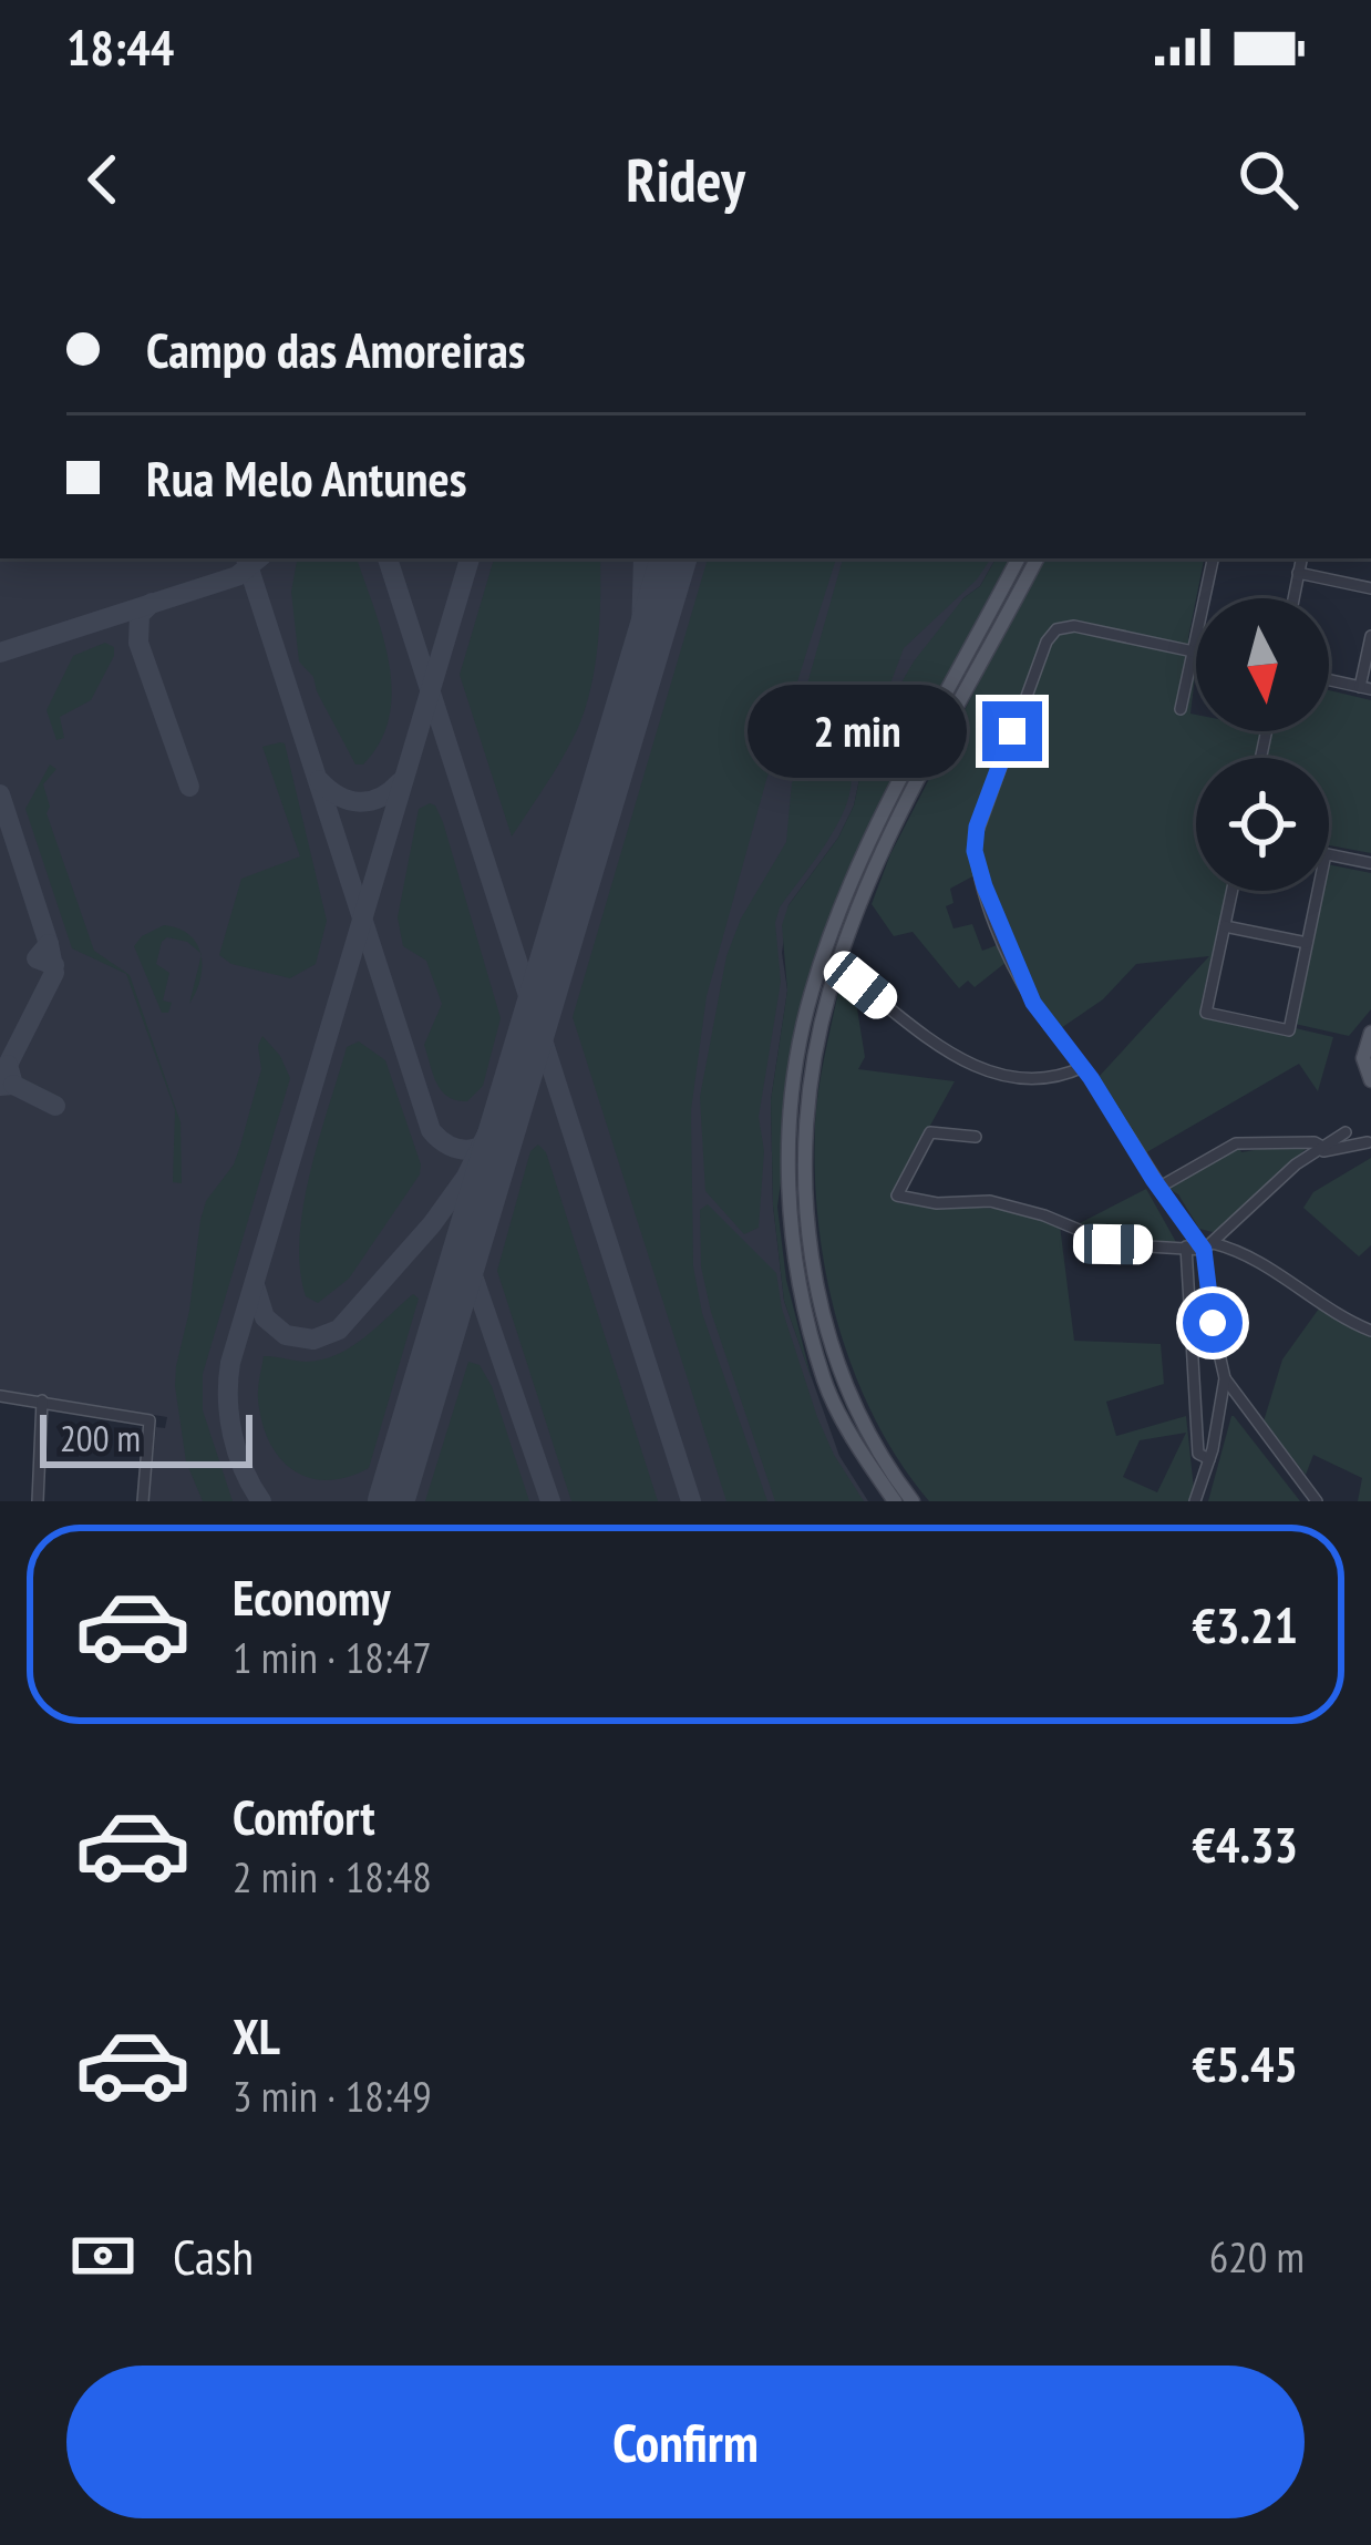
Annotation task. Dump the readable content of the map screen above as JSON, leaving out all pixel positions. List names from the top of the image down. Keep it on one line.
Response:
{"scale_bar":"200 m","north":"bottom","page":{"status":"18:44","header":"Ridey","banner":["Campo das Amoreiras","Rua Melo Antunes"],"bubble":"2 min","scale":"200 m","list":[{"name":"Economy","note":"1 min · 18:47","value":"€3.21"},{"name":"Comfort","note":"2 min · 18:48","value":"€4.33"},{"name":"XL","note":"3 min · 18:49","value":"€5.45"}],"pay":["Cash","620 m"],"buttons":"Confirm"}}
